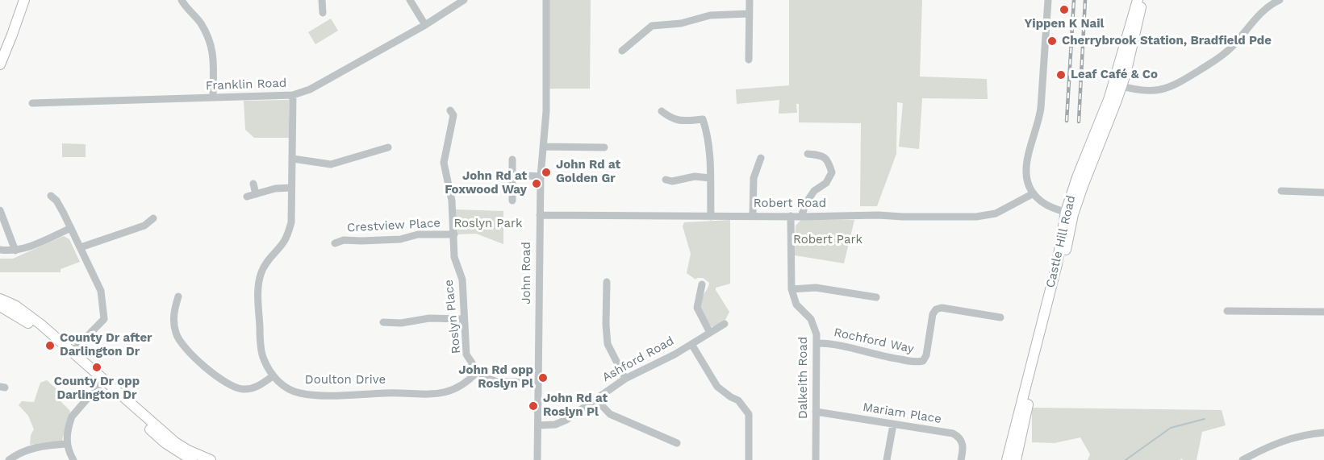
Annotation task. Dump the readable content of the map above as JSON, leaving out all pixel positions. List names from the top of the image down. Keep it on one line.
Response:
{"streets":{"main road":["Castle Hill Road"],"street":["Franklin Road","Robert Road","Crestview Place","John Road","Roslyn Place","Rochford Way","Ashford Road","Dalkeith Road","Doulton Drive","Mariam Place"]},"crossings":[["Robert Road","John Road"],["Robert Road","Dalkeith Road"],["Crestview Place","Roslyn Place"],["John Road","Ashford Road"],["Roslyn Place","Doulton Drive"],["Rochford Way","Dalkeith Road"],["Dalkeith Road","Mariam Place"]],"parks":["Roslyn Park","Robert Park"],"places":["Yippen K Nail","Cherrybrook Station, Bradfield Pde","Leaf Café & Co","John Rd at Golden Gr","John Rd at Foxwood Way","County Dr after Darlington Dr","County Dr opp Darlington Dr","John Rd opp Roslyn Pl","John Rd at Roslyn Pl"]}
